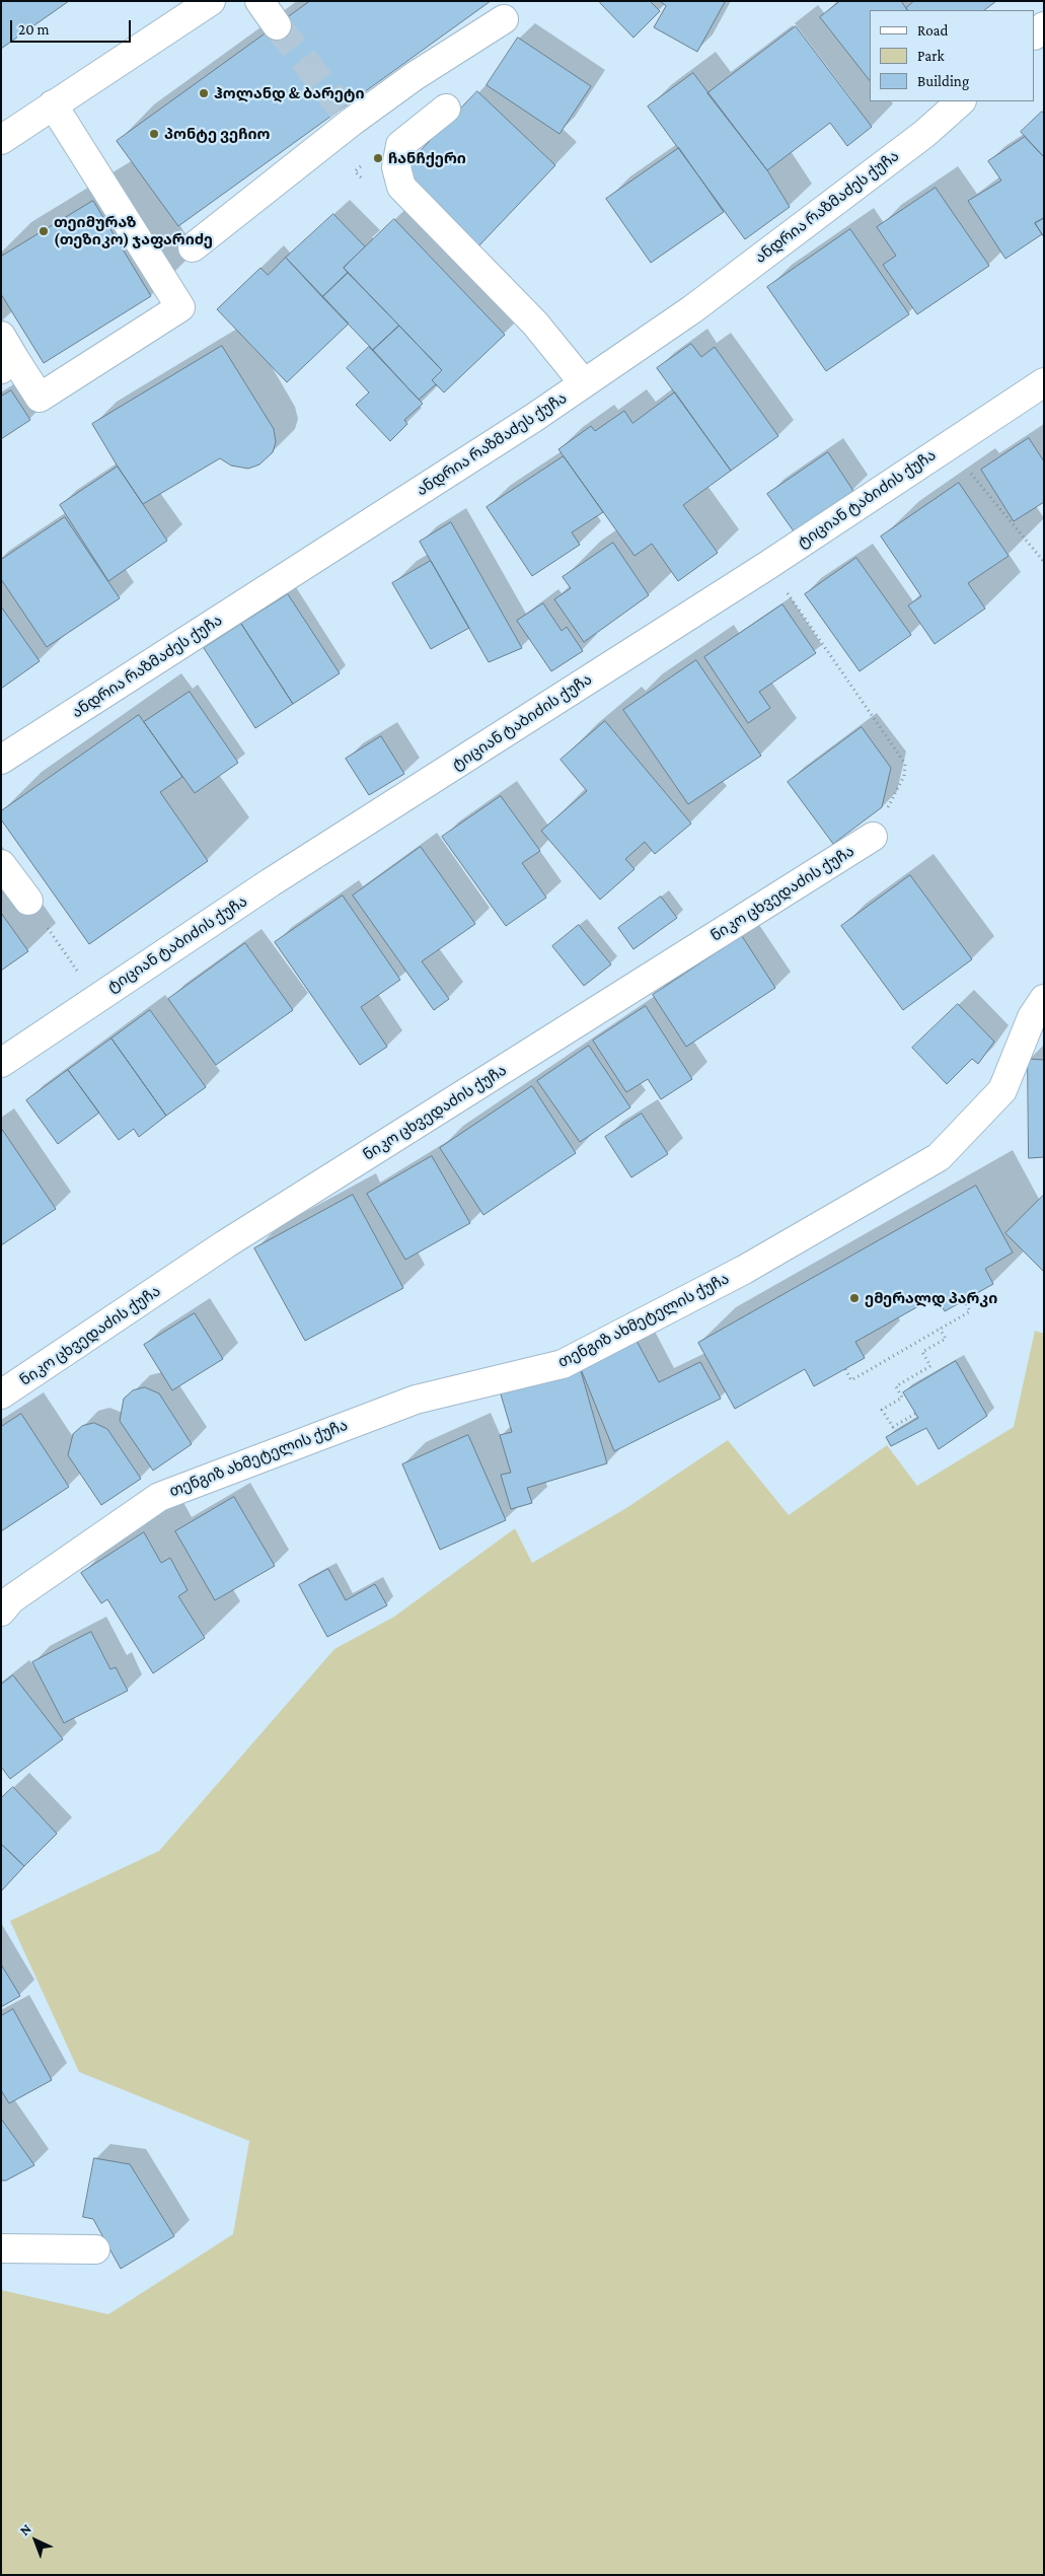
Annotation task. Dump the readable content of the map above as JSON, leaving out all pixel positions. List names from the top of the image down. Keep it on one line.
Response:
{"streets":{"street":["ანდრია რაზმაძეს ქუჩა","ტიციან ტაბიძის ქუჩა","ნიკო ცხვედაძის ქუჩა","თენგიზ ახმეტელის ქუჩა"]},"places":["ჰოლანდ & ბარეტი","პონტე ვეჩიო","ჩანჩქერი","თეიმურაზ (თეზიკო) ჯაფარიძე","ემერალდ პარკი"],"legend":["Road","Park","Building"],"scale_bar":"20 m","north":"top left"}
